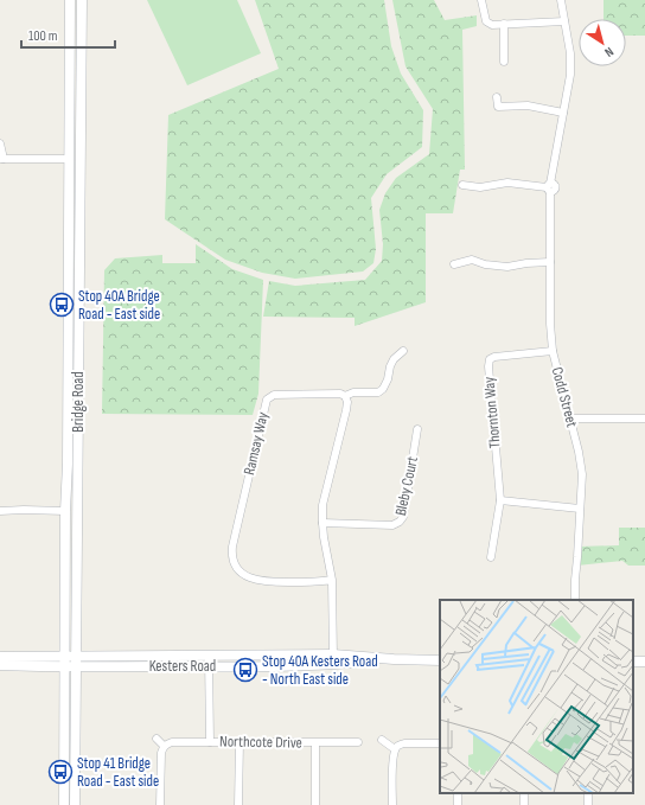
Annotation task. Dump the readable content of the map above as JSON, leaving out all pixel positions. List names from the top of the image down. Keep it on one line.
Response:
{"streets":{"main road":["Bridge Road","Kesters Road"],"street":["Codd Street","Thornton Way","Ramsay Way","Bleby Court","Northcote Drive"]},"crossings":[["Codd Street","Thornton Way"],["Bridge Road","Kesters Road"]],"places":{"bus stop":["Stop 40A Bridge Road - East side","Stop 40A Kesters Road - North East side","Stop 41 Bridge Road - East side"]},"scale_bar":"100 m","north":"bottom right"}
